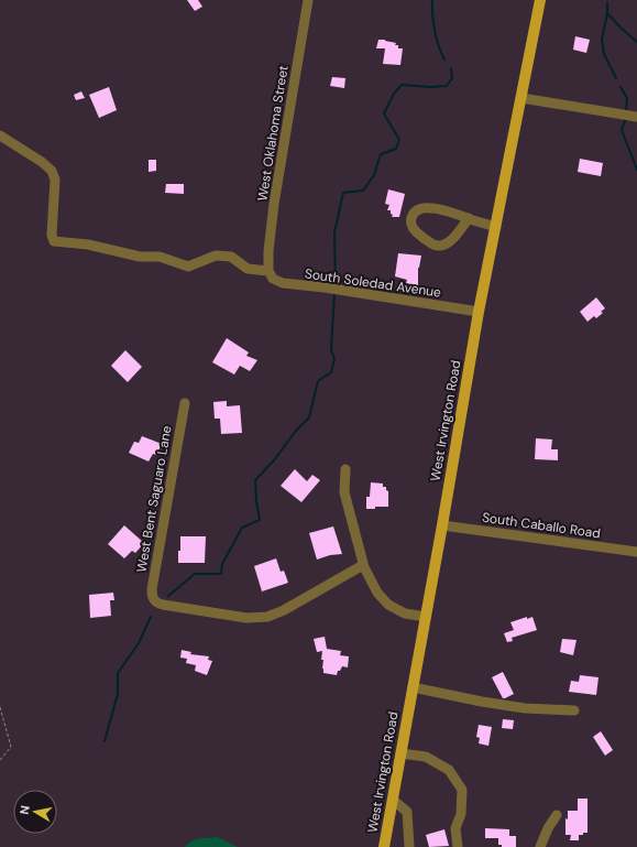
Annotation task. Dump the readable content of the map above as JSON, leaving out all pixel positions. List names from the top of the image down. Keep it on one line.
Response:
{"streets":{"main road":["West Irvington Road"],"street":["West Oklahoma Street","South Soledad Avenue","West Bent Saguaro Lane","South Caballo Road"]},"crossings":[["West Oklahoma Street","South Soledad Avenue"],["South Soledad Avenue","West Irvington Road"],["West Irvington Road","South Caballo Road"]],"north":"left"}
